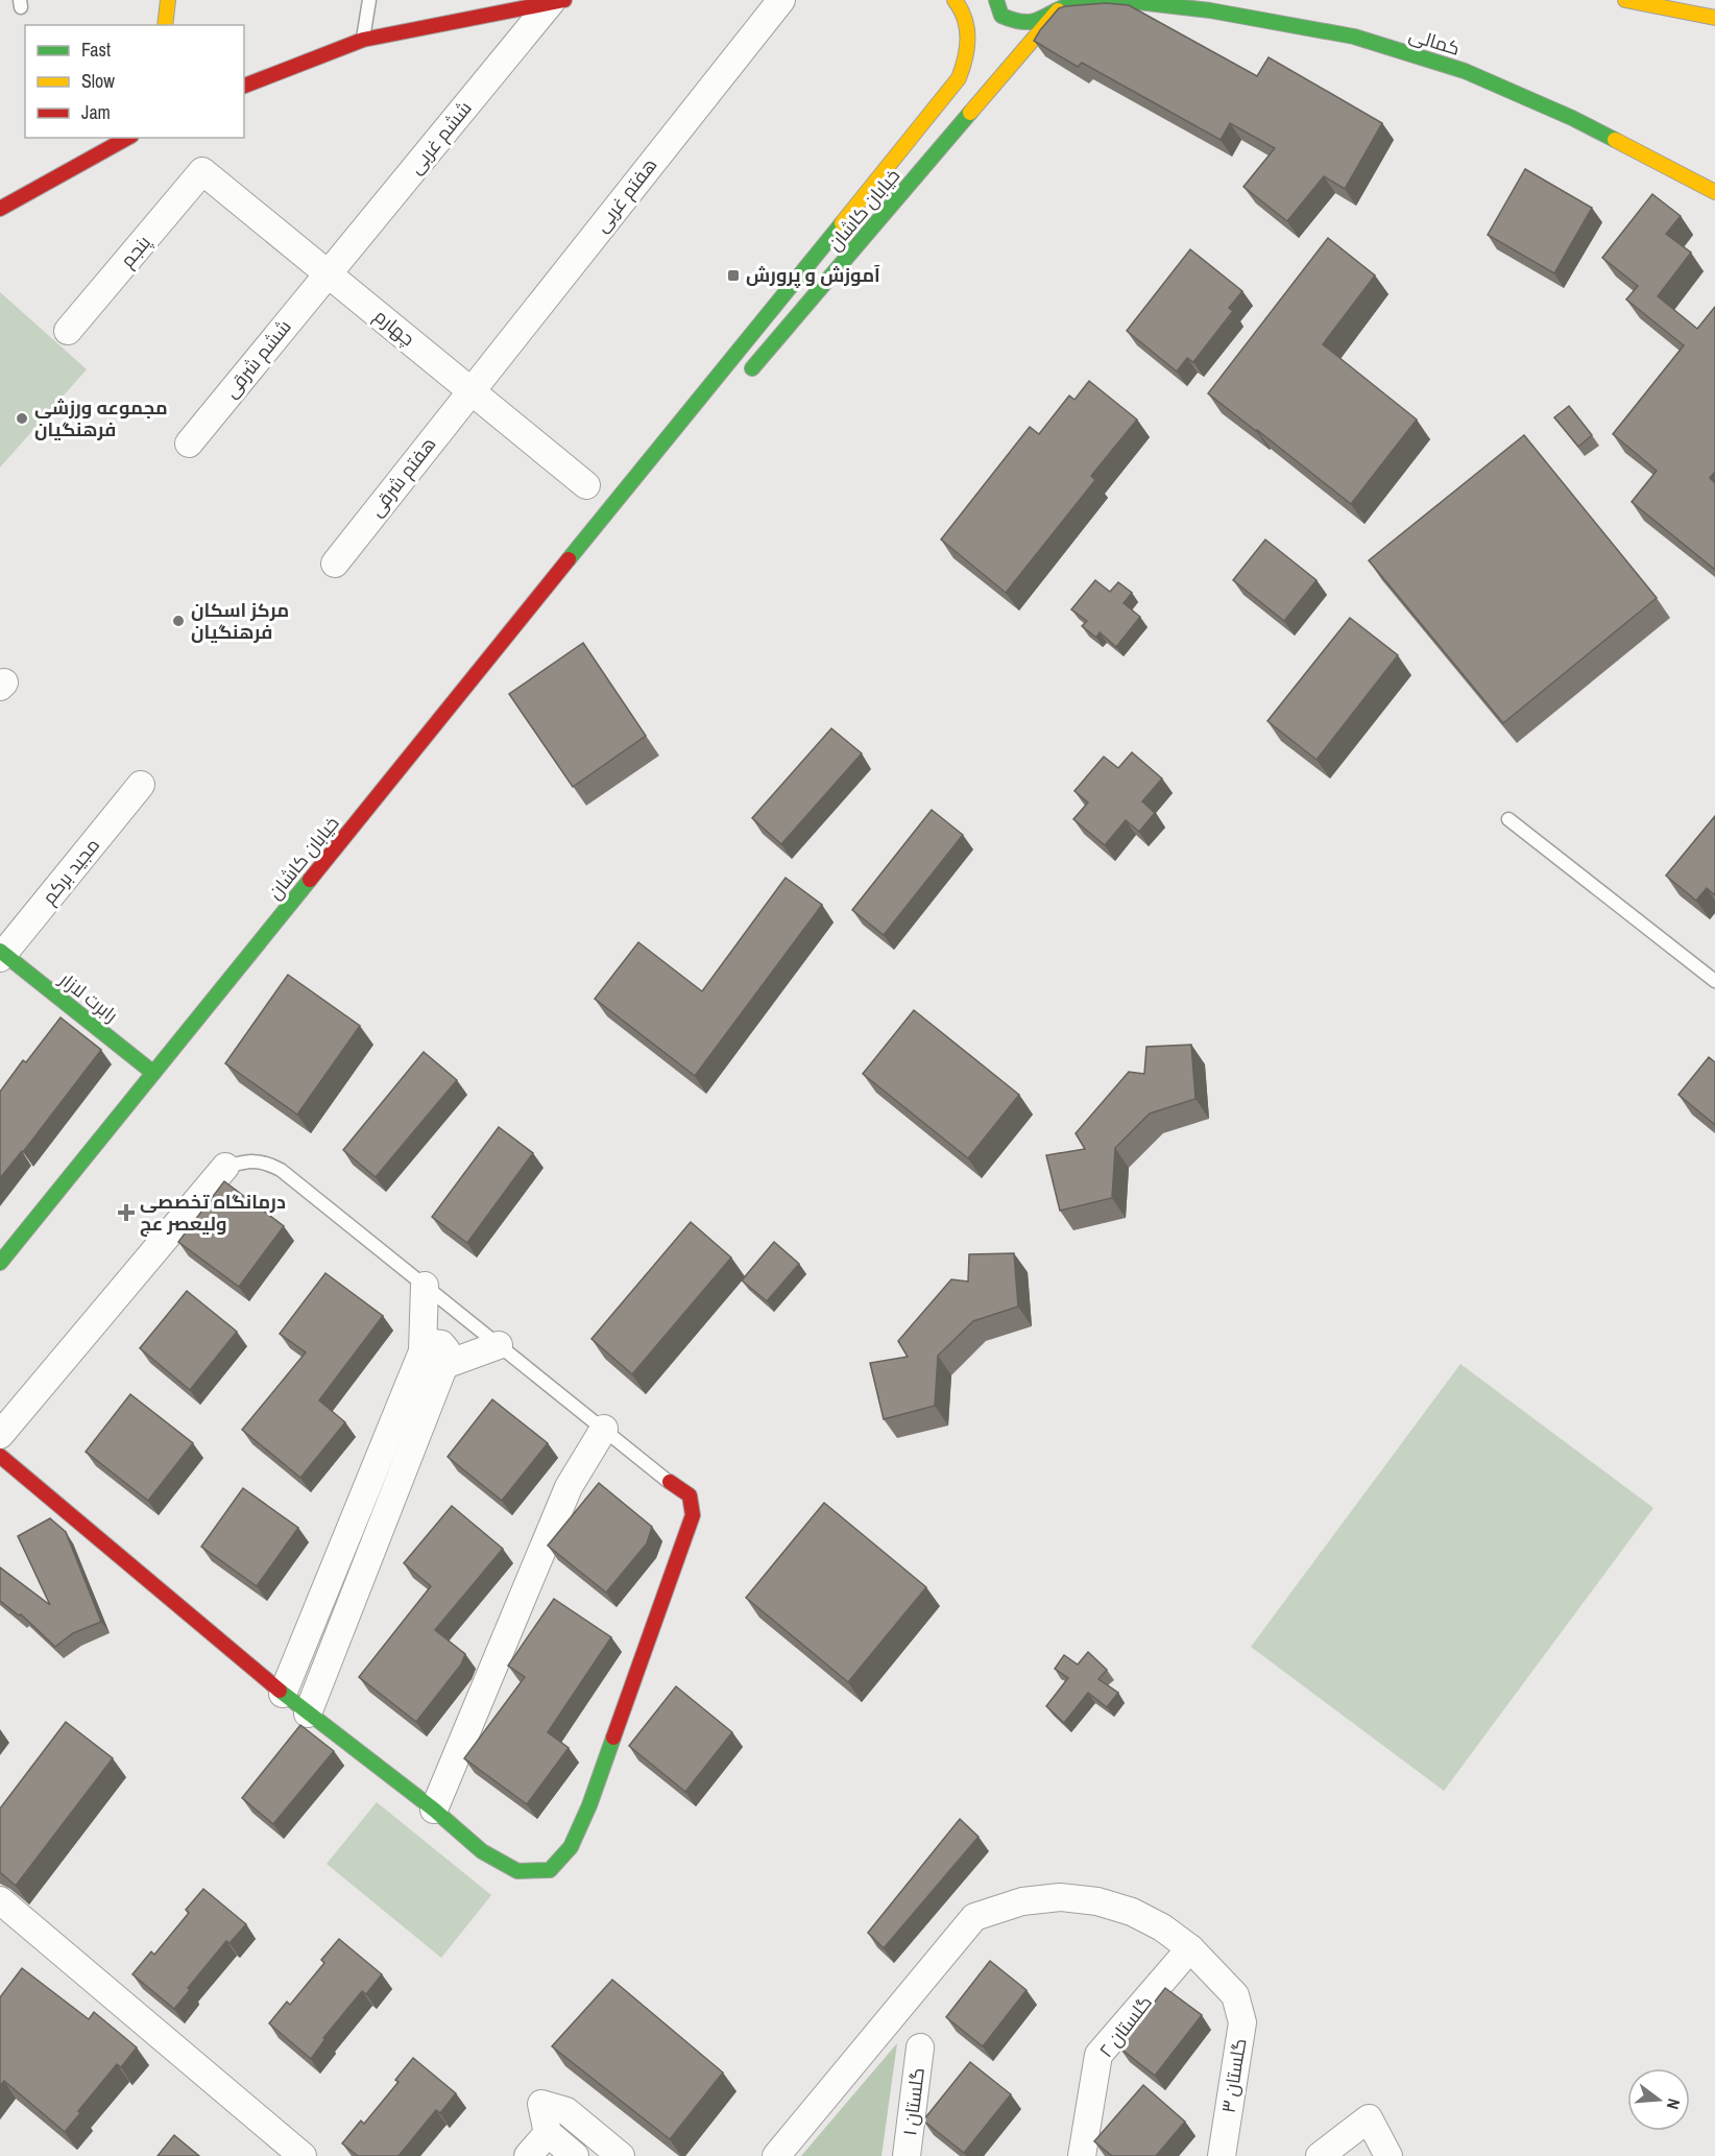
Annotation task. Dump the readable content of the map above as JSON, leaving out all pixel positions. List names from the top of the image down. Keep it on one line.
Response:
{"streets":{"street":["کمالی","ششم غربی","هفتم غربی","خیابان کاشان","پنجم","چهارم","ششم شرقی","هفتم شرقی","مجید برکم","رابرت لازار","گلستان ۲","گلستان ۳","گلستان ۱"]},"crossings":[["کمالی","خیابان کاشان"],["ششم غربی","چهارم"],["ششم غربی","ششم شرقی"],["هفتم غربی","چهارم"],["هفتم غربی","هفتم شرقی"],["خیابان کاشان","رابرت لازار"],["پنجم","چهارم"],["چهارم","ششم شرقی"],["چهارم","هفتم شرقی"],["مجید برکم","رابرت لازار"],["گلستان ۲","گلستان ۳"]],"places":{"transit":["آموزش و پرورش"],"other":["مجموعه ورزشی فرهنگیان","مرکز اسکان فرهنگیان"],"health":["درمانگاه تخصصی ولیعصر عج"]},"legend":["Fast","Slow","Jam"],"north":"right"}
